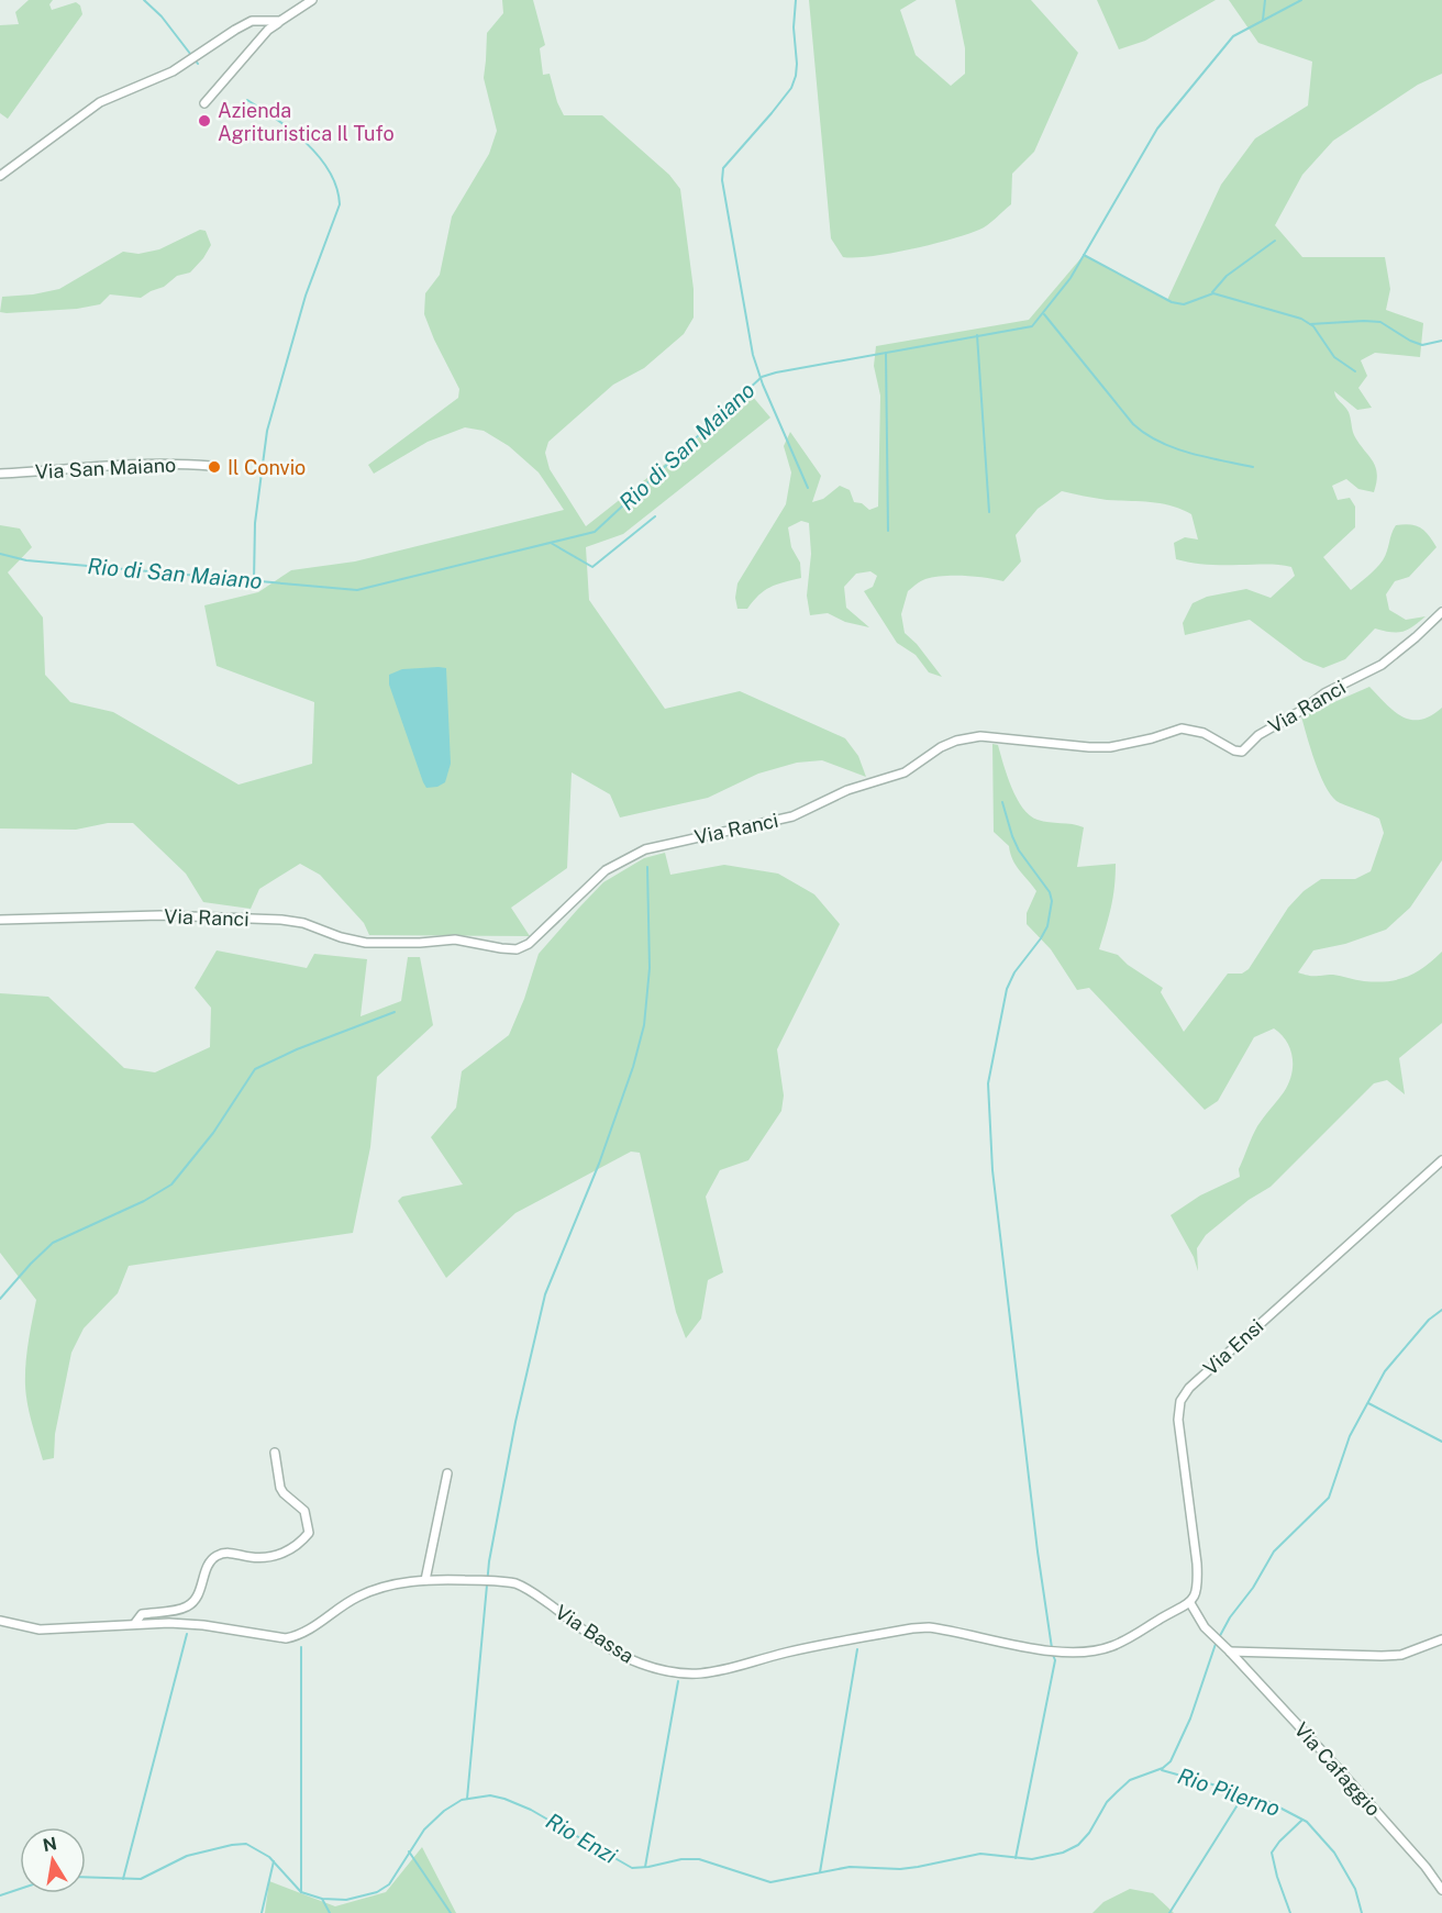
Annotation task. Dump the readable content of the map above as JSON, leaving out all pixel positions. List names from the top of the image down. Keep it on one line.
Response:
{"streets":{"street":["Via San Maiano","Via Ranci","Via Ensi","Via Bassa","Via Cafaggio"]},"crossings":[["Via Ensi","Via Bassa"],["Via Ensi","Via Cafaggio"],["Via Bassa","Via Cafaggio"]],"water":["Rio di San Maiano","Rio Pilerno","Rio Enzi"],"places":["Azienda Agrituristica Il Tufo","Il Convio"],"north":"top"}
